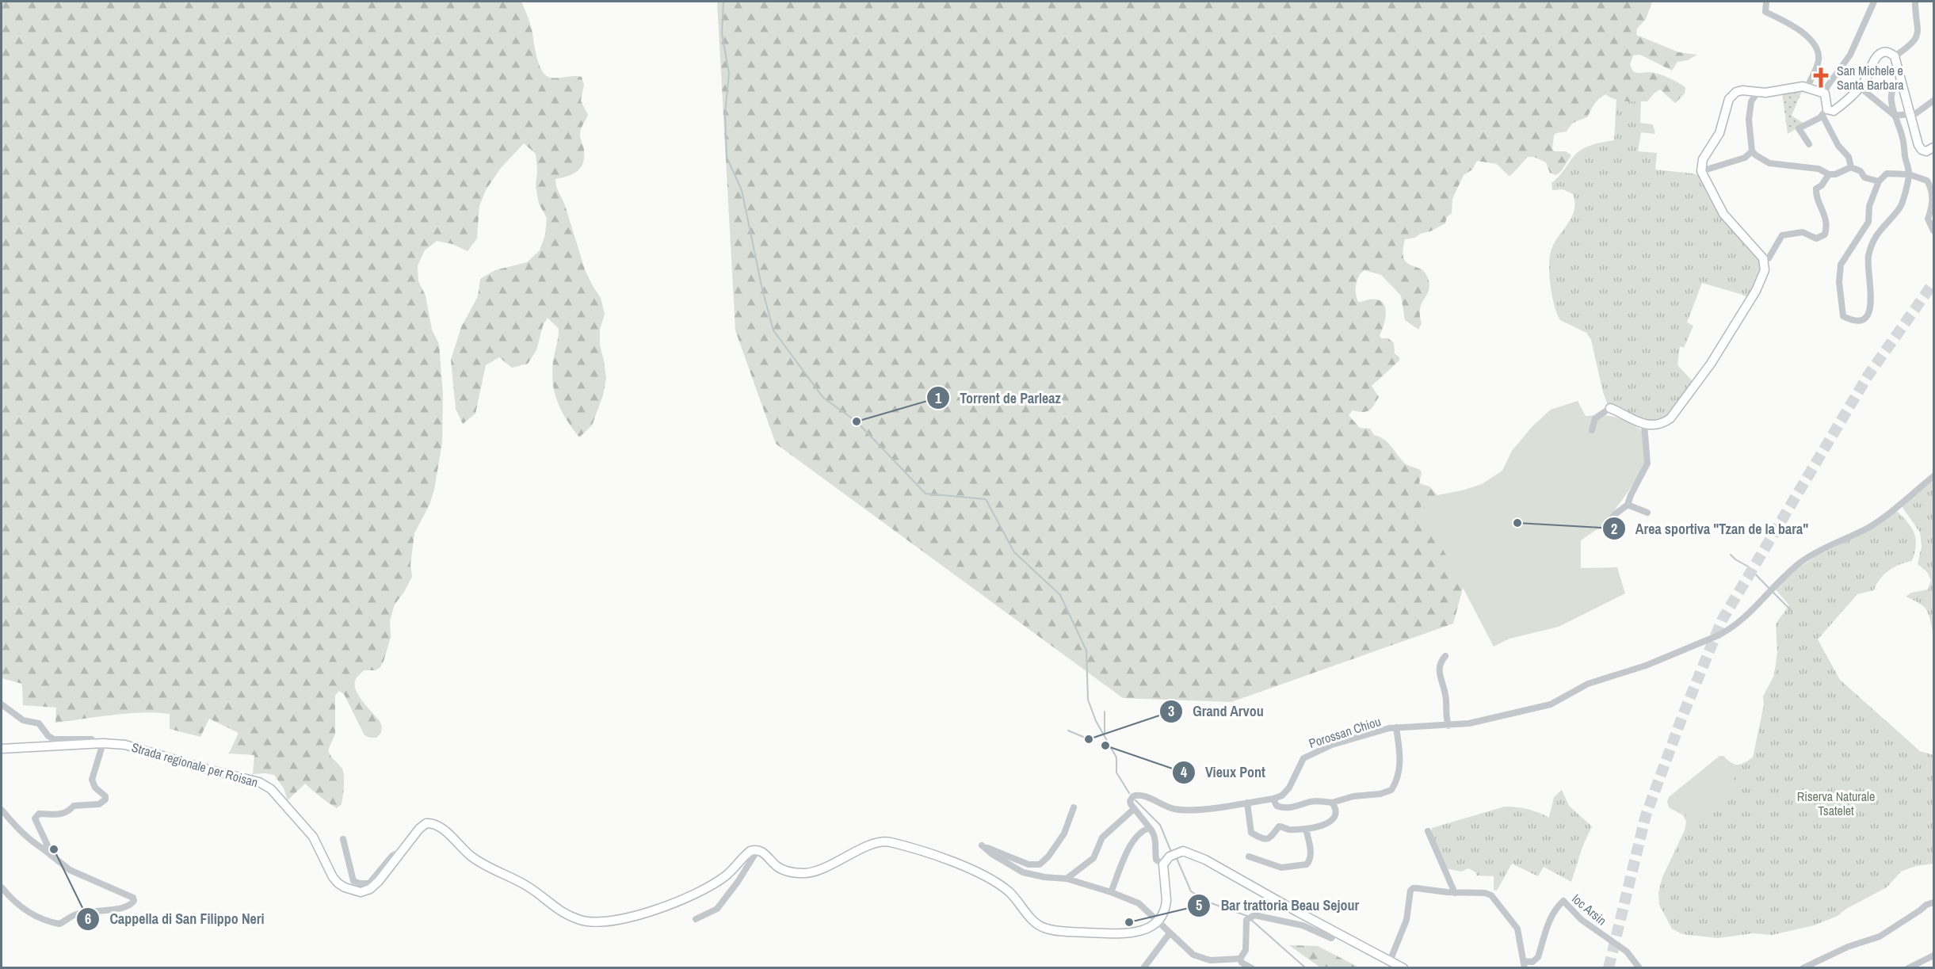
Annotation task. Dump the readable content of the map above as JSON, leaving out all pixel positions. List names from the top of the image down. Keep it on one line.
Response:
{"streets":{"main road":["Strada regionale per Roisan"],"street":["Porossan Chiou","loc Arsin"]},"parks":["Riserva Naturale Tsatelet"],"places":{"church":["San Michele e Santa Barbara"],"other":["Torrent de Parleaz","Area sportiva \"Tzan de la bara\"","Grand Arvou","Vieux Pont","Cappella di San Filippo Neri","Bar trattoria Beau Sejour"]}}
